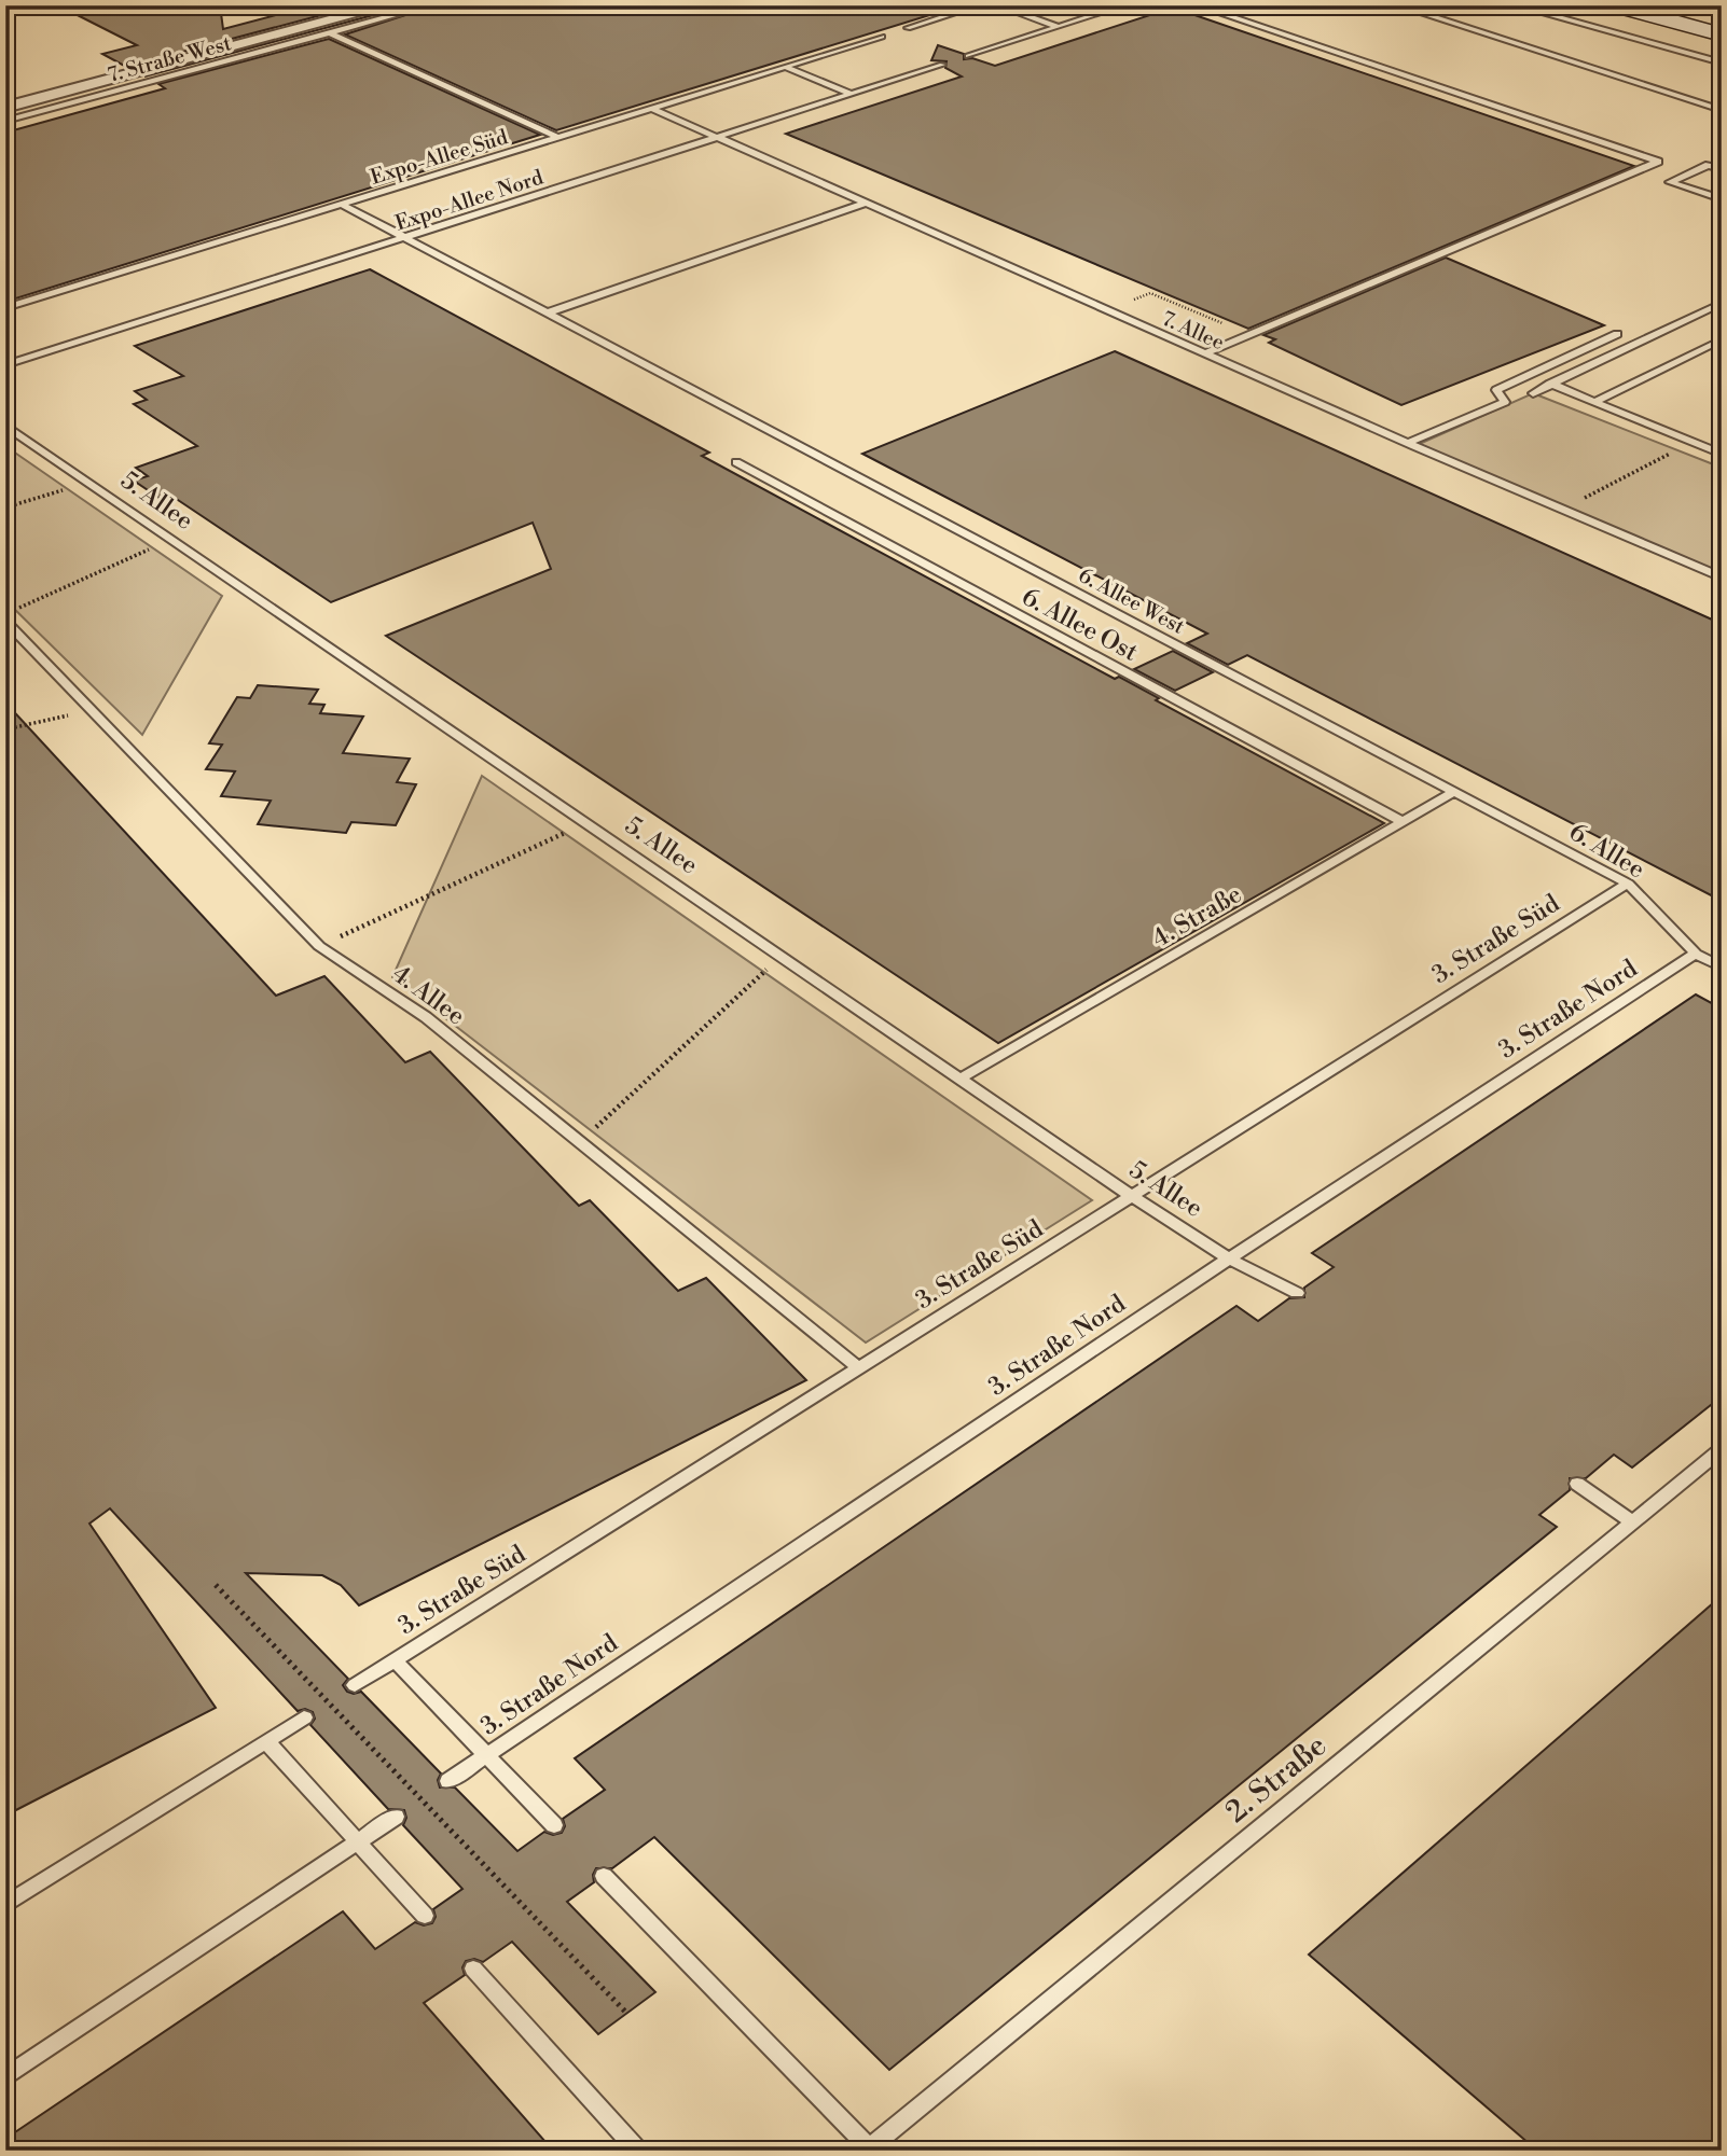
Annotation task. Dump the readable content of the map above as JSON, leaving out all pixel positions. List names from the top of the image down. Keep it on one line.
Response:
{"streets":{"lane":["7. Straße West","Expo-Allee Süd","Expo-Allee Nord","7. Allee","5. Allee","6. Allee West","6. Allee Ost","6. Allee","4. Straße","3. Straße Süd","4. Allee","3. Straße Nord","2. Straße"]},"crossings":[["Expo-Allee Süd","7. Allee"],["Expo-Allee Nord","7. Allee"],["5. Allee","4. Straße"],["5. Allee","3. Straße Süd"],["5. Allee","3. Straße Nord"],["6. Allee West","6. Allee"],["6. Allee West","4. Straße"],["6. Allee Ost","4. Straße"],["6. Allee","4. Straße"],["6. Allee","3. Straße Süd"],["6. Allee","3. Straße Nord"],["3. Straße Süd","4. Allee"]]}
